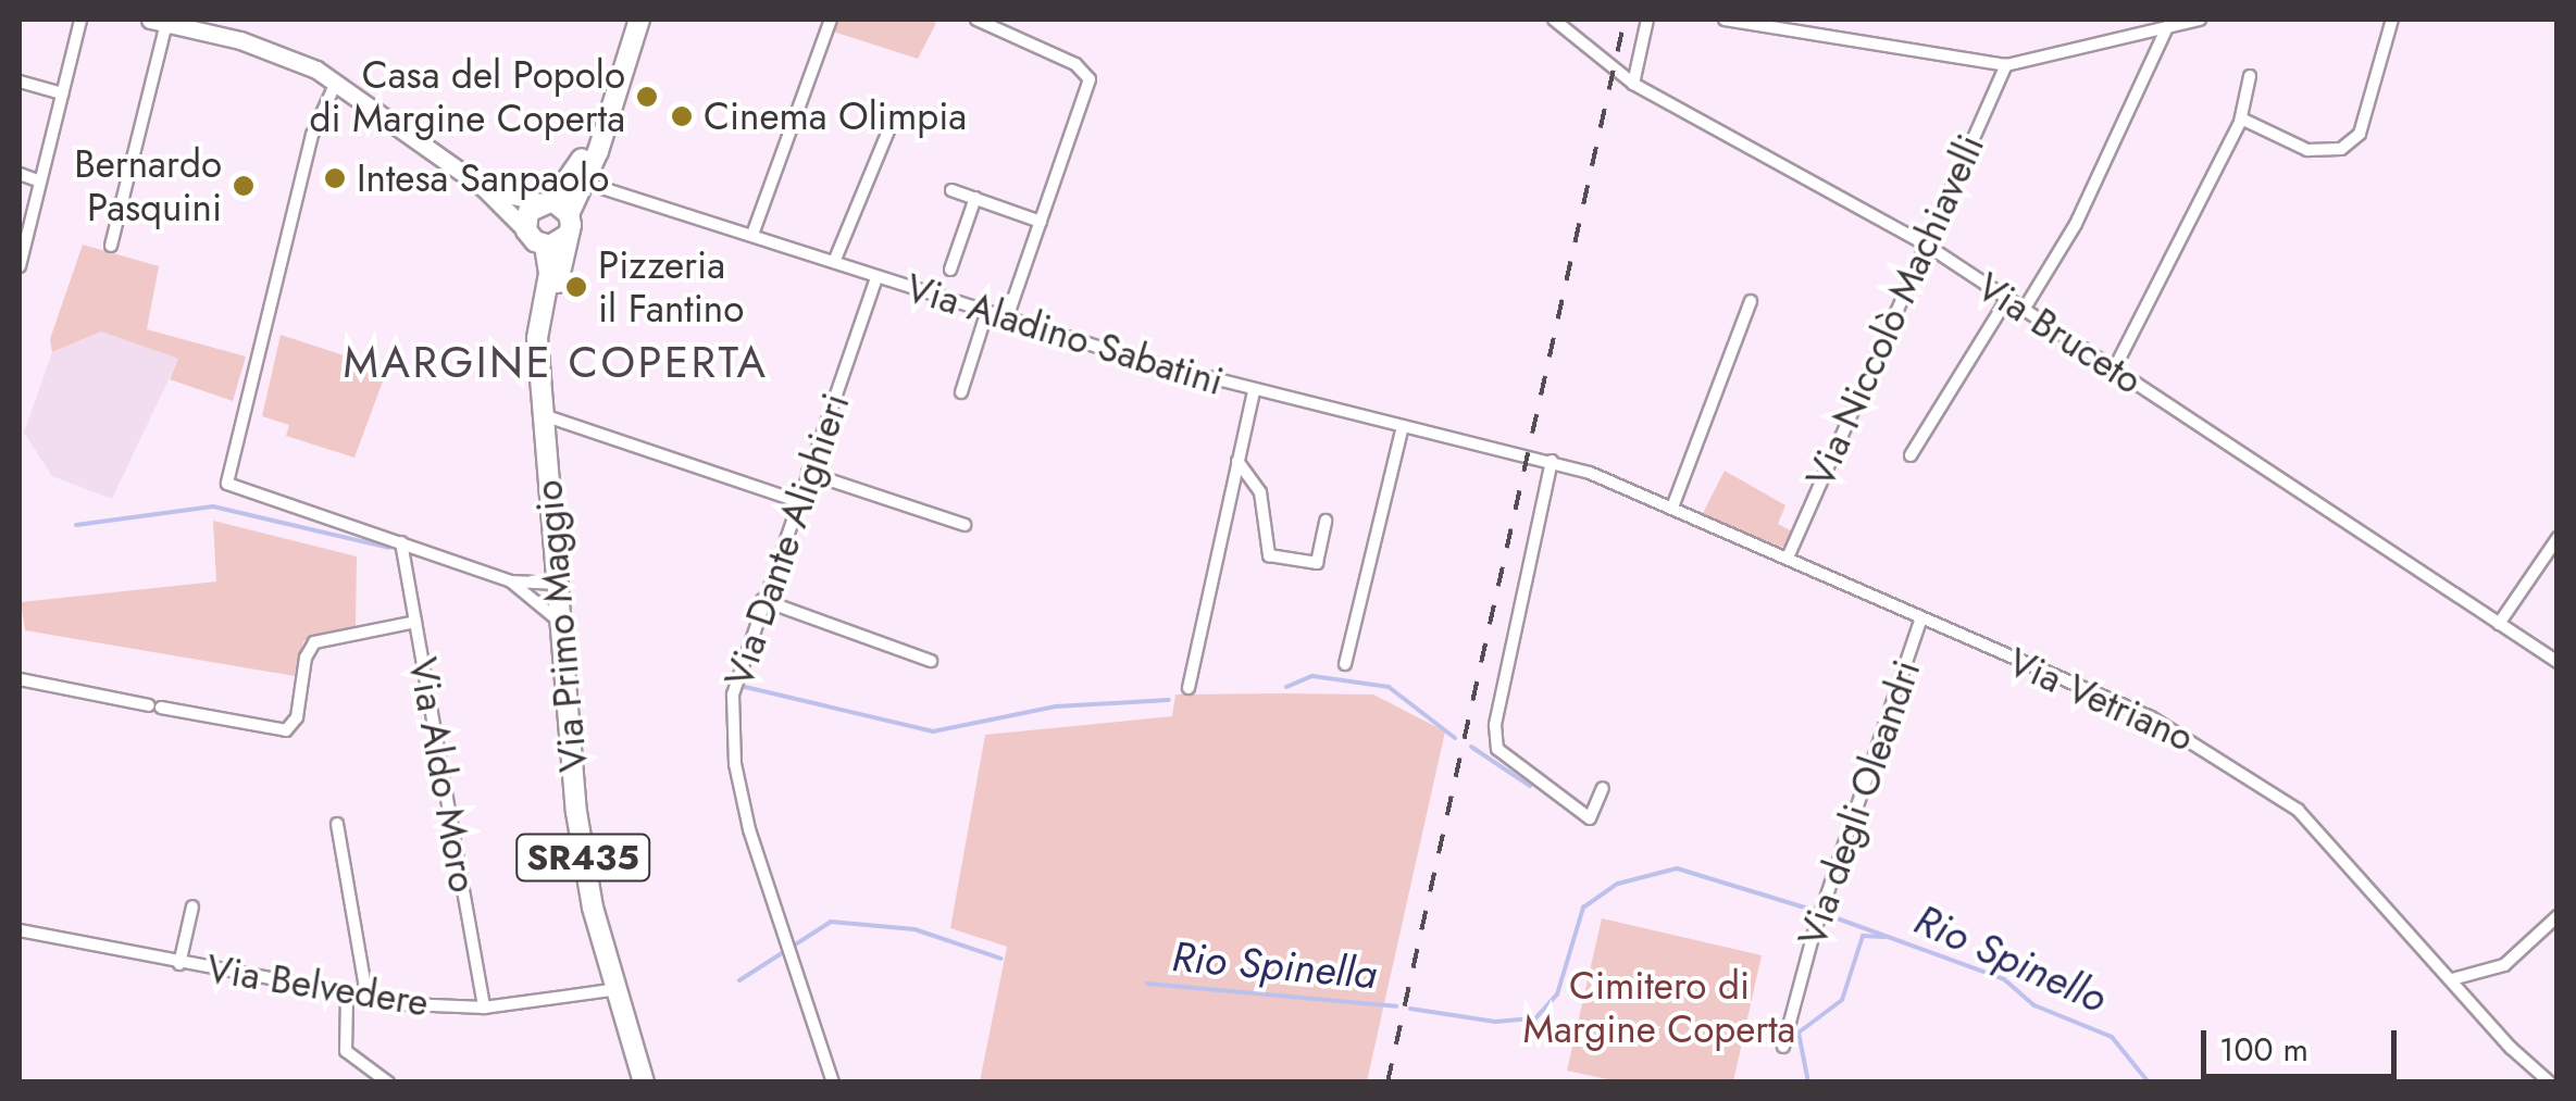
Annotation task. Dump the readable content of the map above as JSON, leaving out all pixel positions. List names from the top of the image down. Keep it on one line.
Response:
{"streets":{"main road":["Via Primo Maggio","SR435"],"street":["Via Niccolò Machiavelli","Via Bruceto","Via Aladino Sabatini","Via Dante Alighieri","Via Vetriano","Via Aldo Moro","Via degli Oleandri","Via Belvedere"]},"crossings":[["Via Niccolò Machiavelli","Via Bruceto"],["Via Niccolò Machiavelli","Via Vetriano"],["Via Aladino Sabatini","Via Dante Alighieri"],["Via Aladino Sabatini","Via Vetriano"],["Via Aladino Sabatini","SR435"],["Via Primo Maggio","SR435"],["Via Primo Maggio","Via Belvedere"],["Via Vetriano","Via degli Oleandri"],["Via Aldo Moro","Via Belvedere"]],"districts":["MARGINE COPERTA"],"water":["Rio Spinello","Rio Spinella"],"parks":["Cimitero di Margine Coperta"],"places":["Casa del Popolo di Margine Coperta","Cinema Olimpia","Intesa Sanpaolo","Bernardo Pasquini","Pizzeria il Fantino"],"scale_bar":"100 m"}
